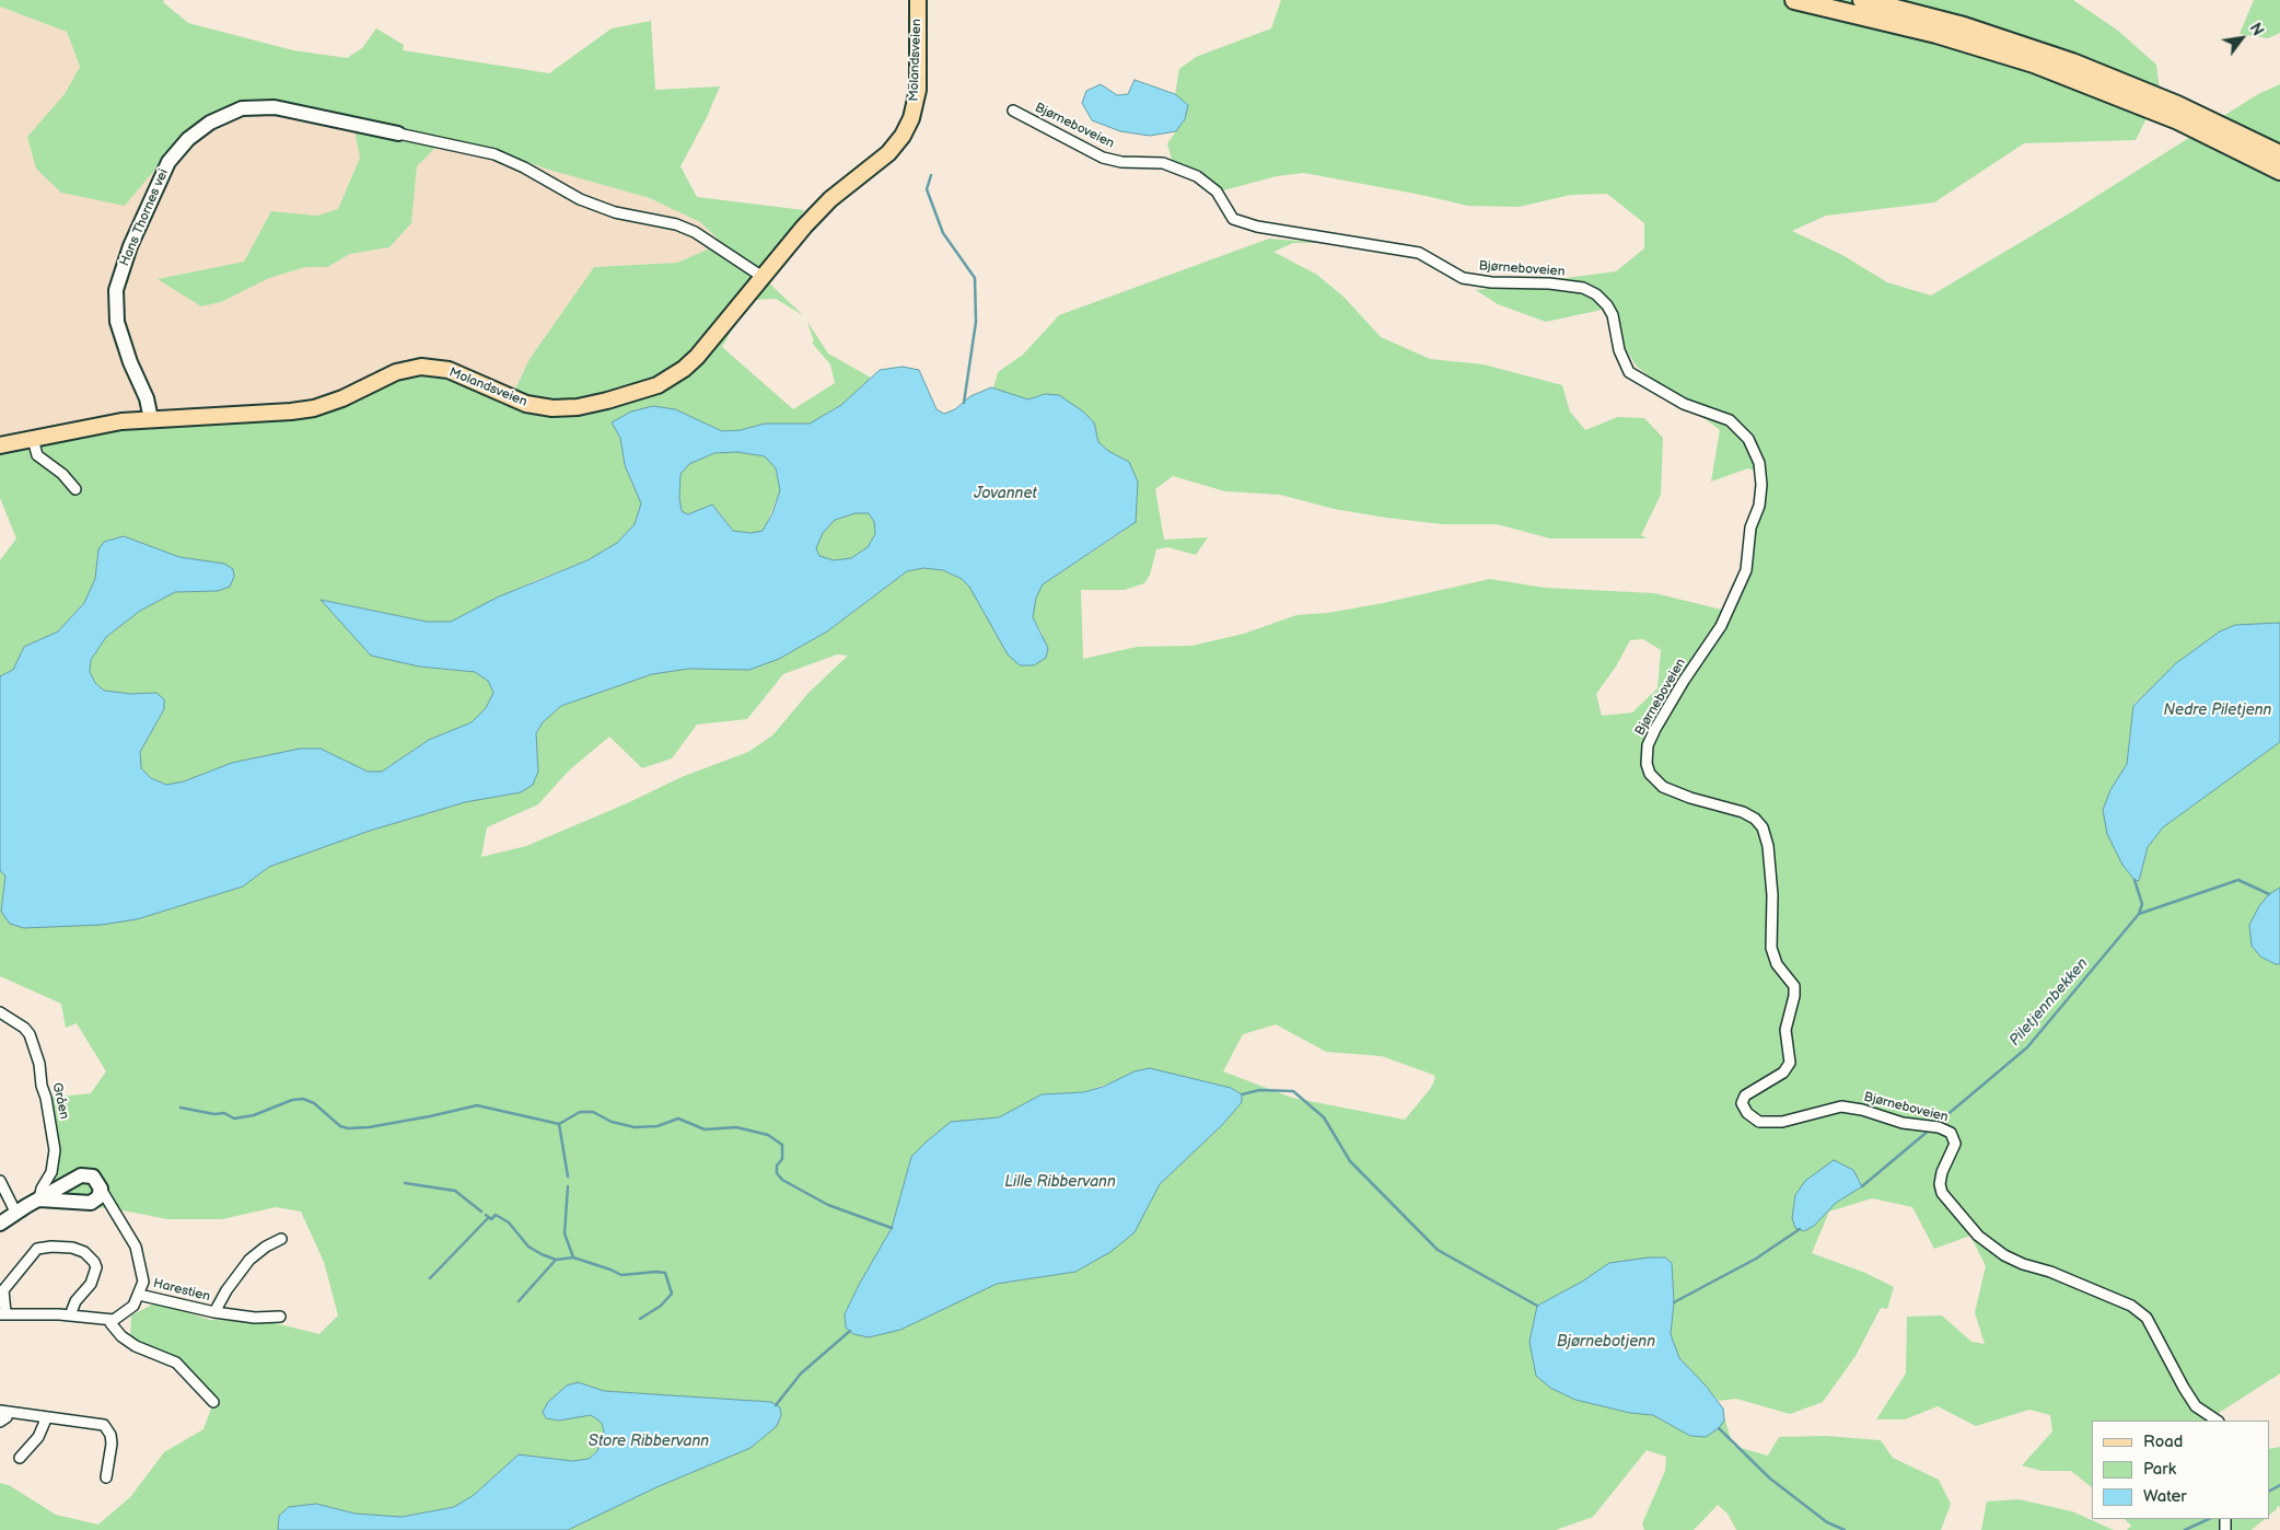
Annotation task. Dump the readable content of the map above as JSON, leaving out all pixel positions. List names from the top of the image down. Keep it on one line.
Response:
{"streets":{"main road":["Molandsveien"],"street":["Bjørneboveien","Hans Thornes vei","Gråen","Harestien"]},"crossings":[["Molandsveien","Hans Thornes vei"]],"water":["Jovannet","Nedre Piletjenn","Piletjennbekken","Lille Ribbervann","Bjørnebotjenn","Store Ribbervann"],"legend":["Road","Park","Water"],"north":"top right"}
